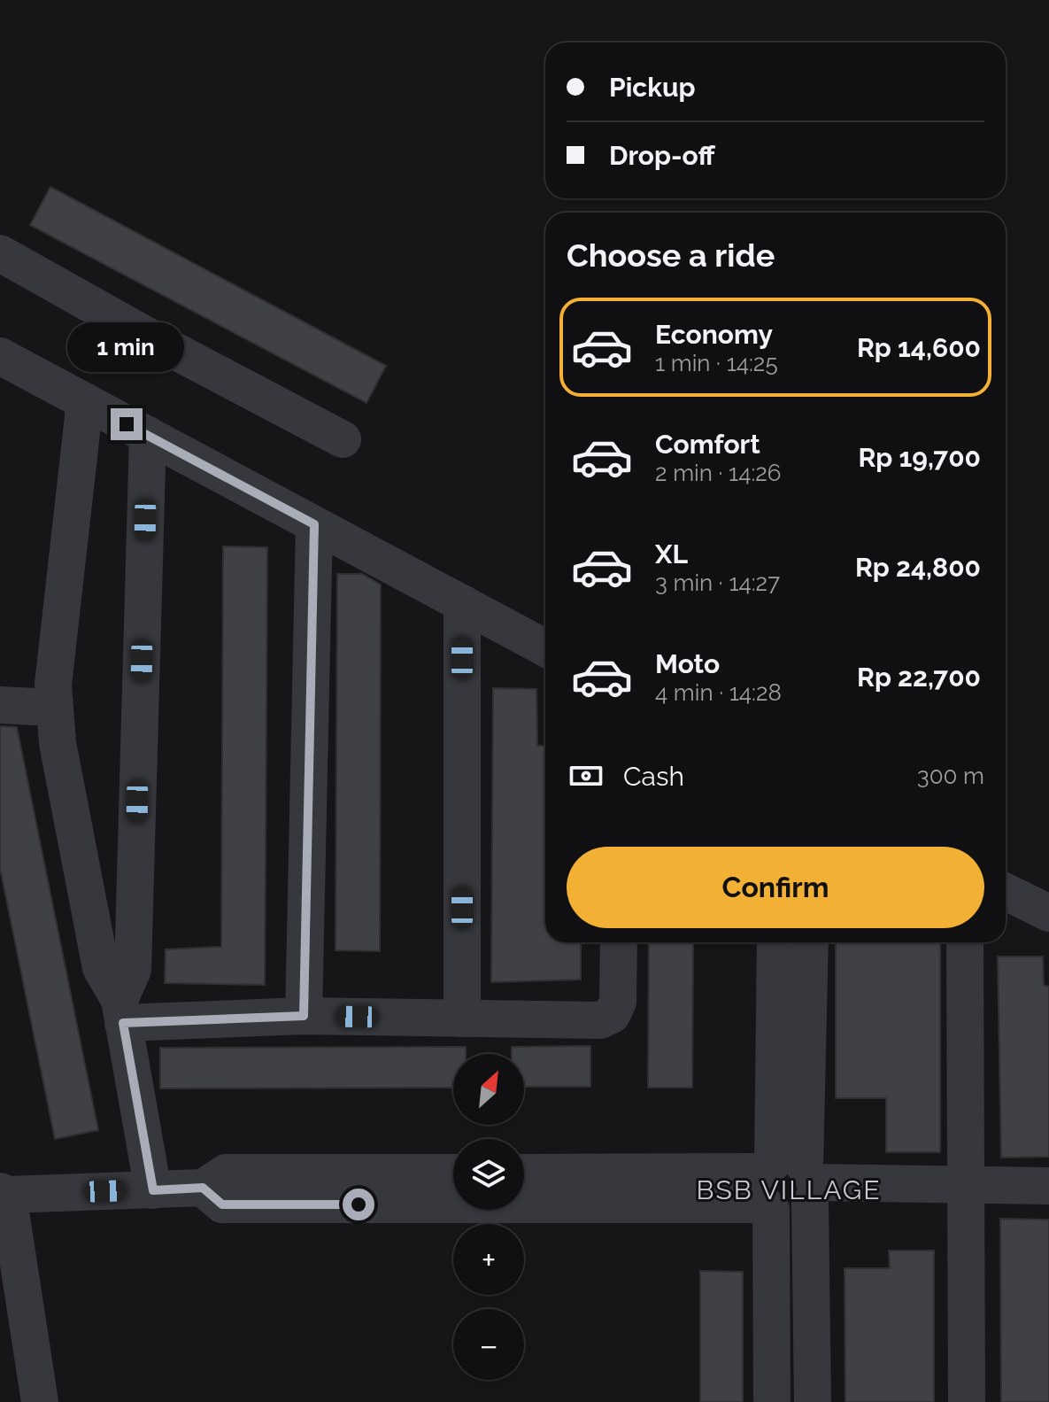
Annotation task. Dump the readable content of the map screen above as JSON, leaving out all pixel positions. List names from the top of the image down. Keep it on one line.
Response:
{"districts":["BSB VILLAGE"],"north":"top right","page":{"banner":["Pickup","Drop-off"],"heading":"Choose a ride","list":[{"name":"Economy","note":"1 min · 14:25","value":"Rp 14,600"},{"name":"Comfort","note":"2 min · 14:26","value":"Rp 19,700"},{"name":"XL","note":"3 min · 14:27","value":"Rp 24,800"},{"name":"Moto","note":"4 min · 14:28","value":"Rp 22,700"}],"bubble":"1 min","pay":["Cash","300 m"],"buttons":"Confirm","map_buttons":["+","−"]}}
